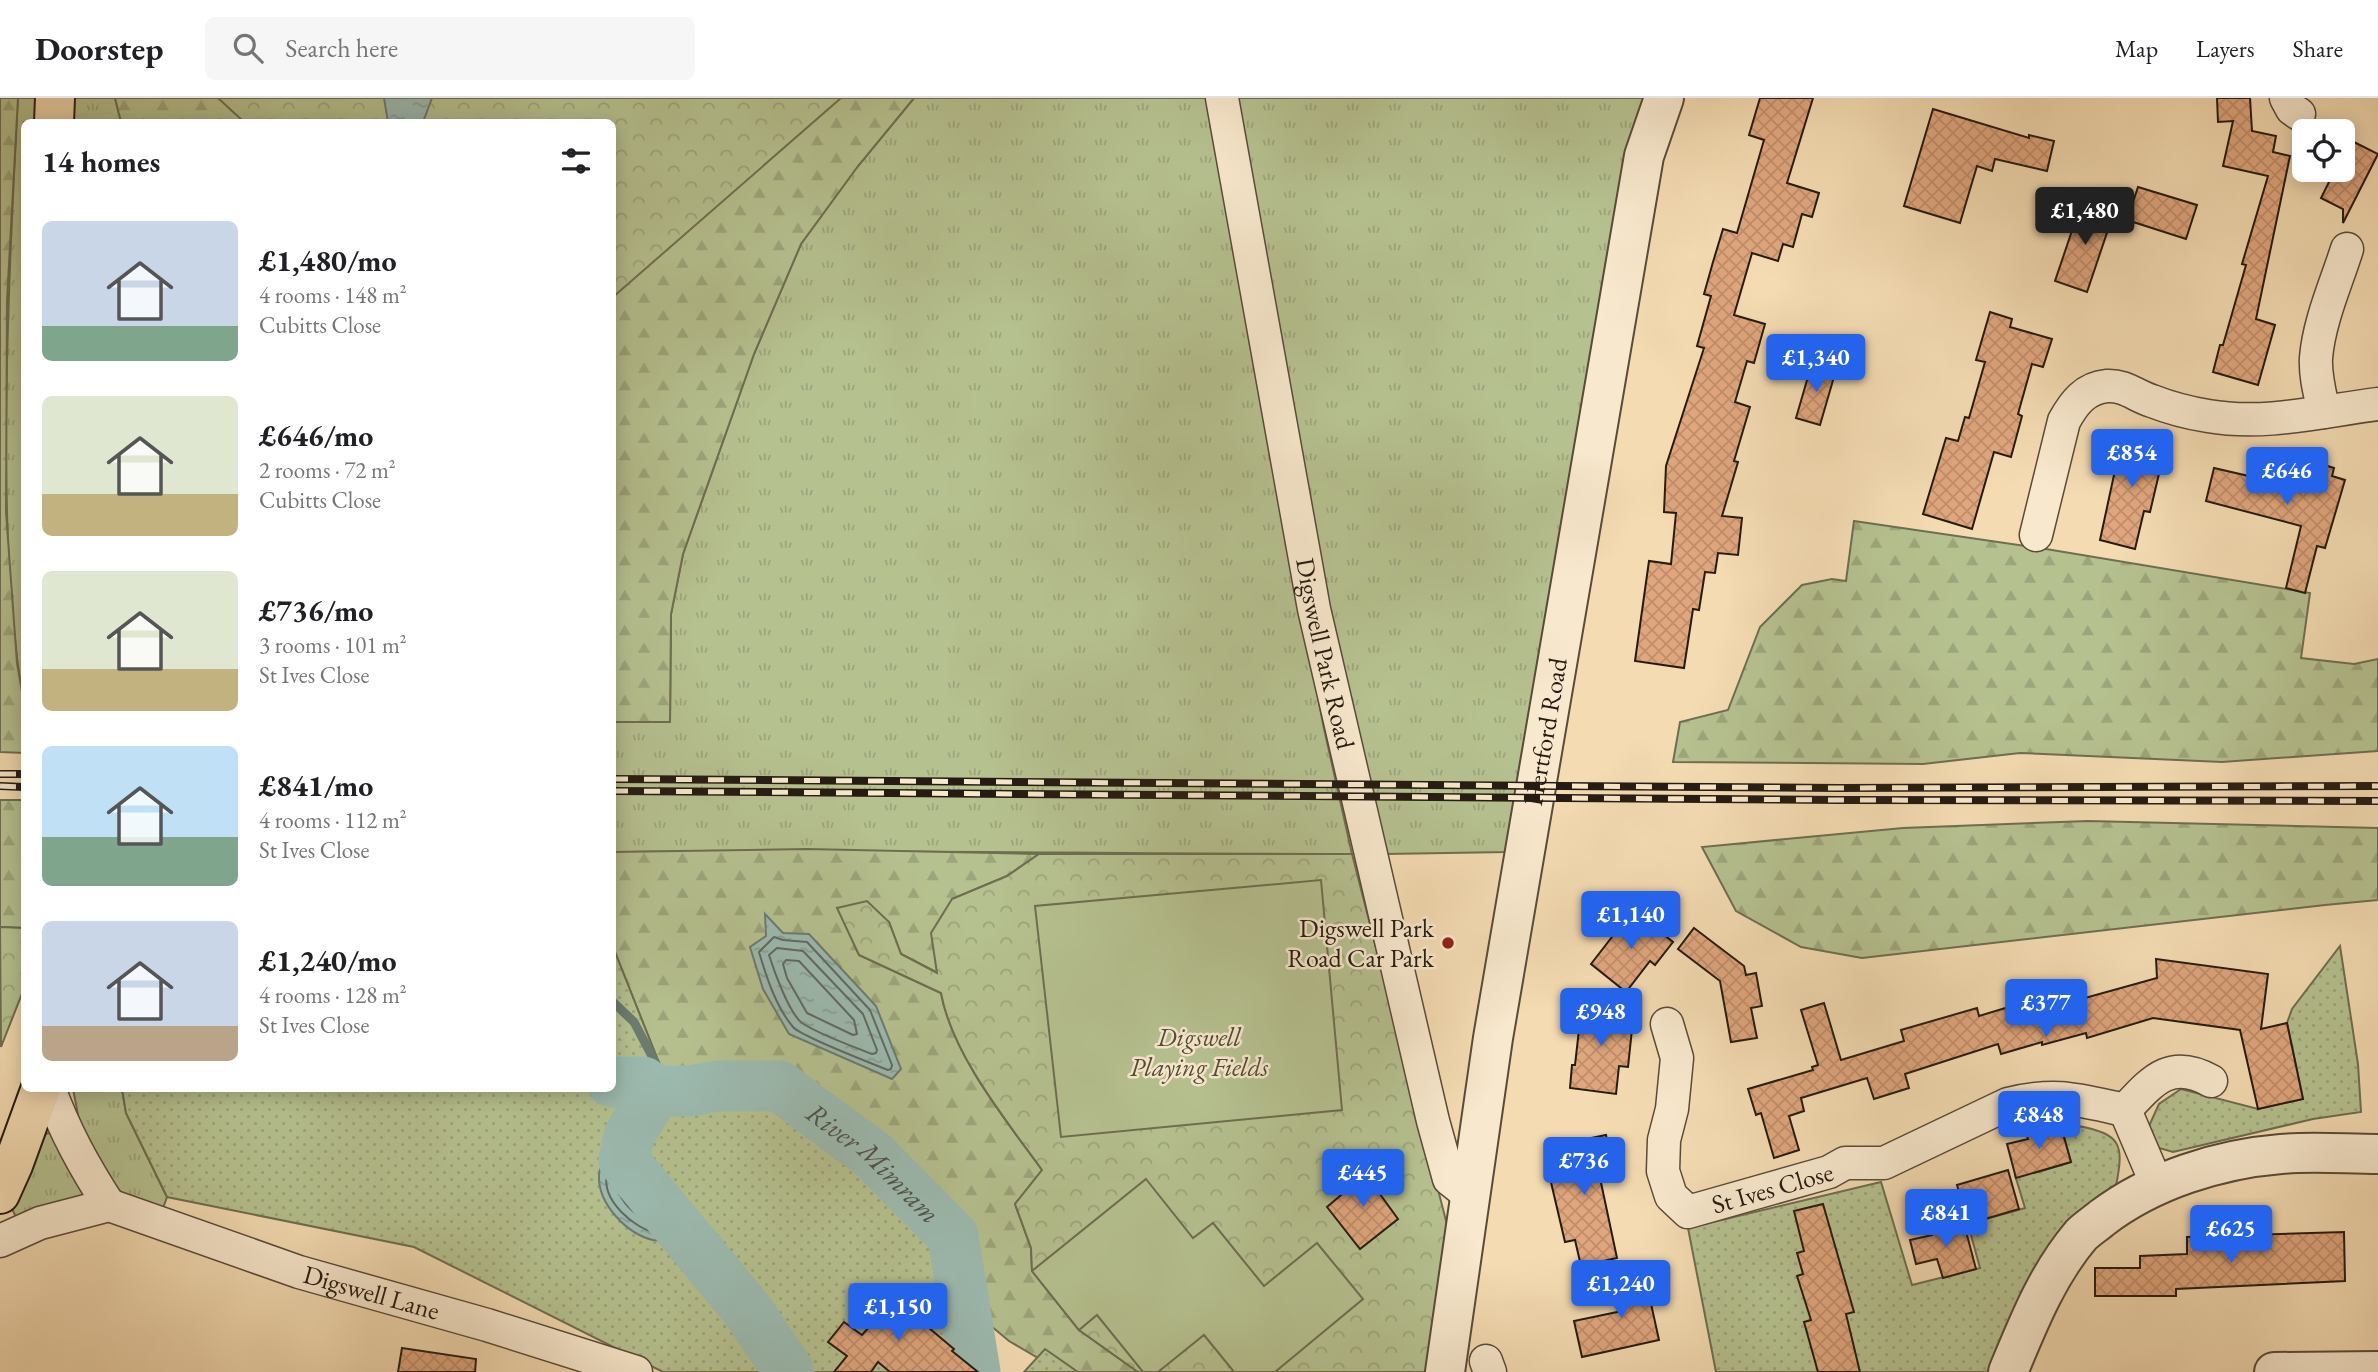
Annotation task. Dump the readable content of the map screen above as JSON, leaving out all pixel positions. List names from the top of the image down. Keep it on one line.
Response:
{"streets":{"street":["Digswell Park Road","Hertford Road","St Ives Close","Digswell Lane"]},"crossings":[["Digswell Park Road","Hertford Road"]],"water":["River Mimram"],"parks":["Digswell Playing Fields"],"places":["Digswell Park Road Car Park"],"page":{"header":"Doorstep","search":"Search here","nav":["Map","Layers","Share"],"heading":"14 homes","price":["£1,480","£1,340","£854","£646","£1,140","£377","£948","£848","£736","£445","£841","£625","£1,240","£1,150"],"list":[{"name":"£1,480/mo","note":"4 rooms · 148 m² · Cubitts Close"},{"name":"£646/mo","note":"2 rooms · 72 m² · Cubitts Close"},{"name":"£736/mo","note":"3 rooms · 101 m² · St Ives Close"},{"name":"£841/mo","note":"4 rooms · 112 m² · St Ives Close"},{"name":"£1,240/mo","note":"4 rooms · 128 m² · St Ives Close"}]}}
